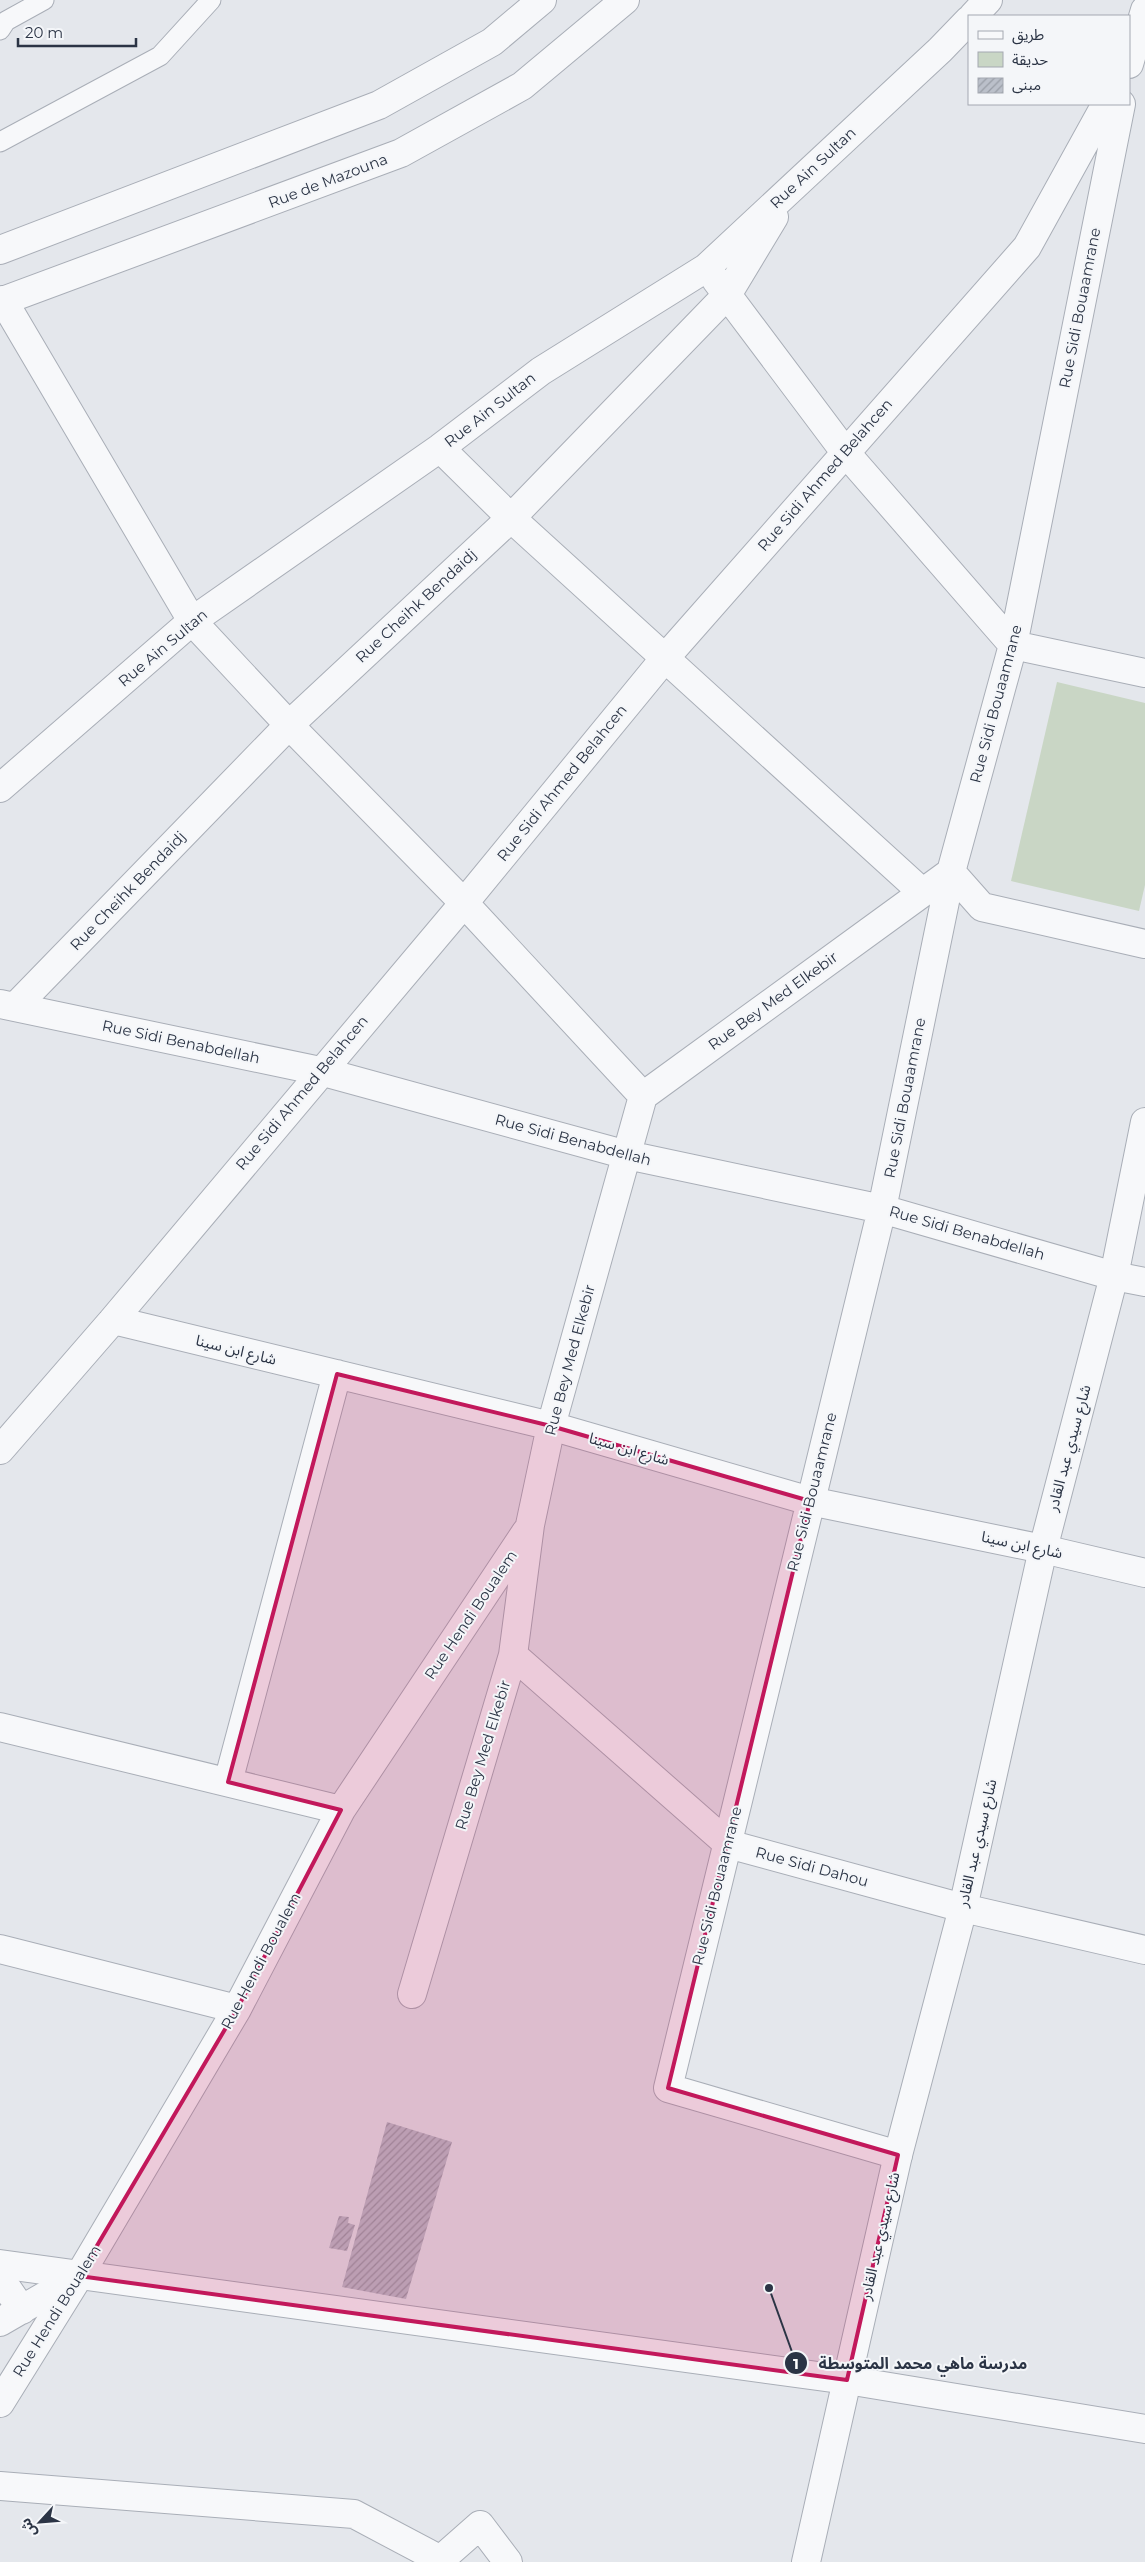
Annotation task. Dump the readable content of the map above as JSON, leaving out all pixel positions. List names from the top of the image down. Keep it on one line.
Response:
{"streets":{"street":["Rue Ain Sultan","Rue de Mazouna","Rue Sidi Bouaamrane","Rue Sidi Ahmed Belahcen","Rue Cheihk Bendaidj","Rue Bey Med Elkebir","Rue Sidi Benabdellah","شارع ابن سينا","شارع سيدي عبد القادر","Rue Hendi Boualem","Rue Sidi Dahou"]},"crossings":[["Rue Ain Sultan","Rue Cheihk Bendaidj"],["Rue Sidi Bouaamrane","Rue Bey Med Elkebir"],["Rue Sidi Bouaamrane","Rue Sidi Benabdellah"],["Rue Sidi Bouaamrane","شارع ابن سينا"],["Rue Sidi Bouaamrane","شارع سيدي عبد القادر"],["Rue Sidi Bouaamrane","Rue Sidi Dahou"],["Rue Sidi Ahmed Belahcen","Rue Sidi Benabdellah"],["Rue Sidi Ahmed Belahcen","شارع ابن سينا"],["Rue Cheihk Bendaidj","Rue Sidi Benabdellah"],["Rue Bey Med Elkebir","Rue Sidi Benabdellah"],["Rue Bey Med Elkebir","شارع ابن سينا"],["Rue Bey Med Elkebir","Rue Hendi Boualem"],["Rue Bey Med Elkebir","Rue Sidi Dahou"],["Rue Sidi Benabdellah","شارع سيدي عبد القادر"],["شارع ابن سينا","شارع سيدي عبد القادر"],["شارع سيدي عبد القادر","Rue Sidi Dahou"]],"places":["مدرسة ماهي محمد المتوسطة"],"legend":["طريق","حديقة","مبنى"],"scale_bar":"20 m","north":"bottom left"}
